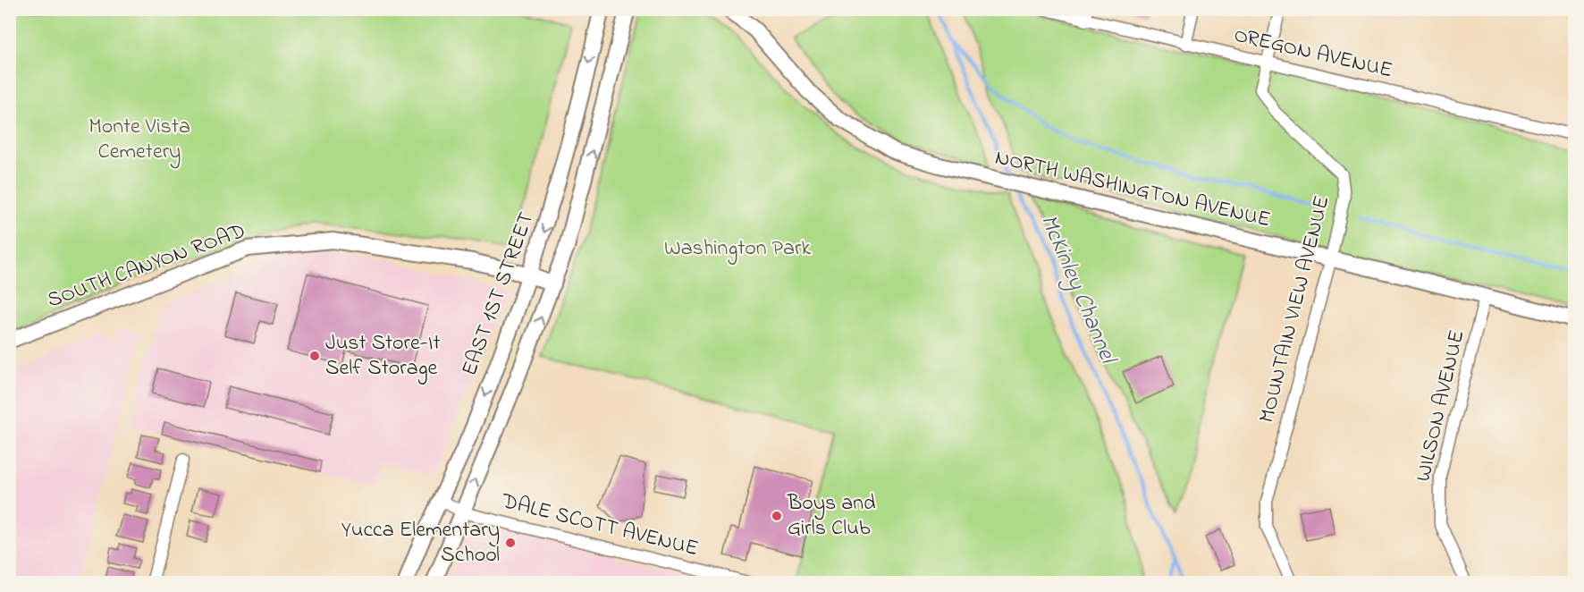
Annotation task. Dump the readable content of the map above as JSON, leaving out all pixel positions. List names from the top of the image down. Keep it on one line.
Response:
{"streets":{"main road":["NORTH WASHINGTON AVENUE","SOUTH CANYON ROAD","EAST 1ST STREET"],"street":["OREGON AVENUE","MOUNTAIN VIEW AVENUE","WILSON AVENUE","DALE SCOTT AVENUE"]},"crossings":[["OREGON AVENUE","MOUNTAIN VIEW AVENUE"],["NORTH WASHINGTON AVENUE","MOUNTAIN VIEW AVENUE"],["NORTH WASHINGTON AVENUE","WILSON AVENUE"],["SOUTH CANYON ROAD","EAST 1ST STREET"],["EAST 1ST STREET","DALE SCOTT AVENUE"]],"water":["McKinley Channel"],"parks":["Monte Vista Cemetery","Washington Park"],"places":["Just Store-It Self Storage","Boys and Girls Club","Yucca Elementary School"]}
